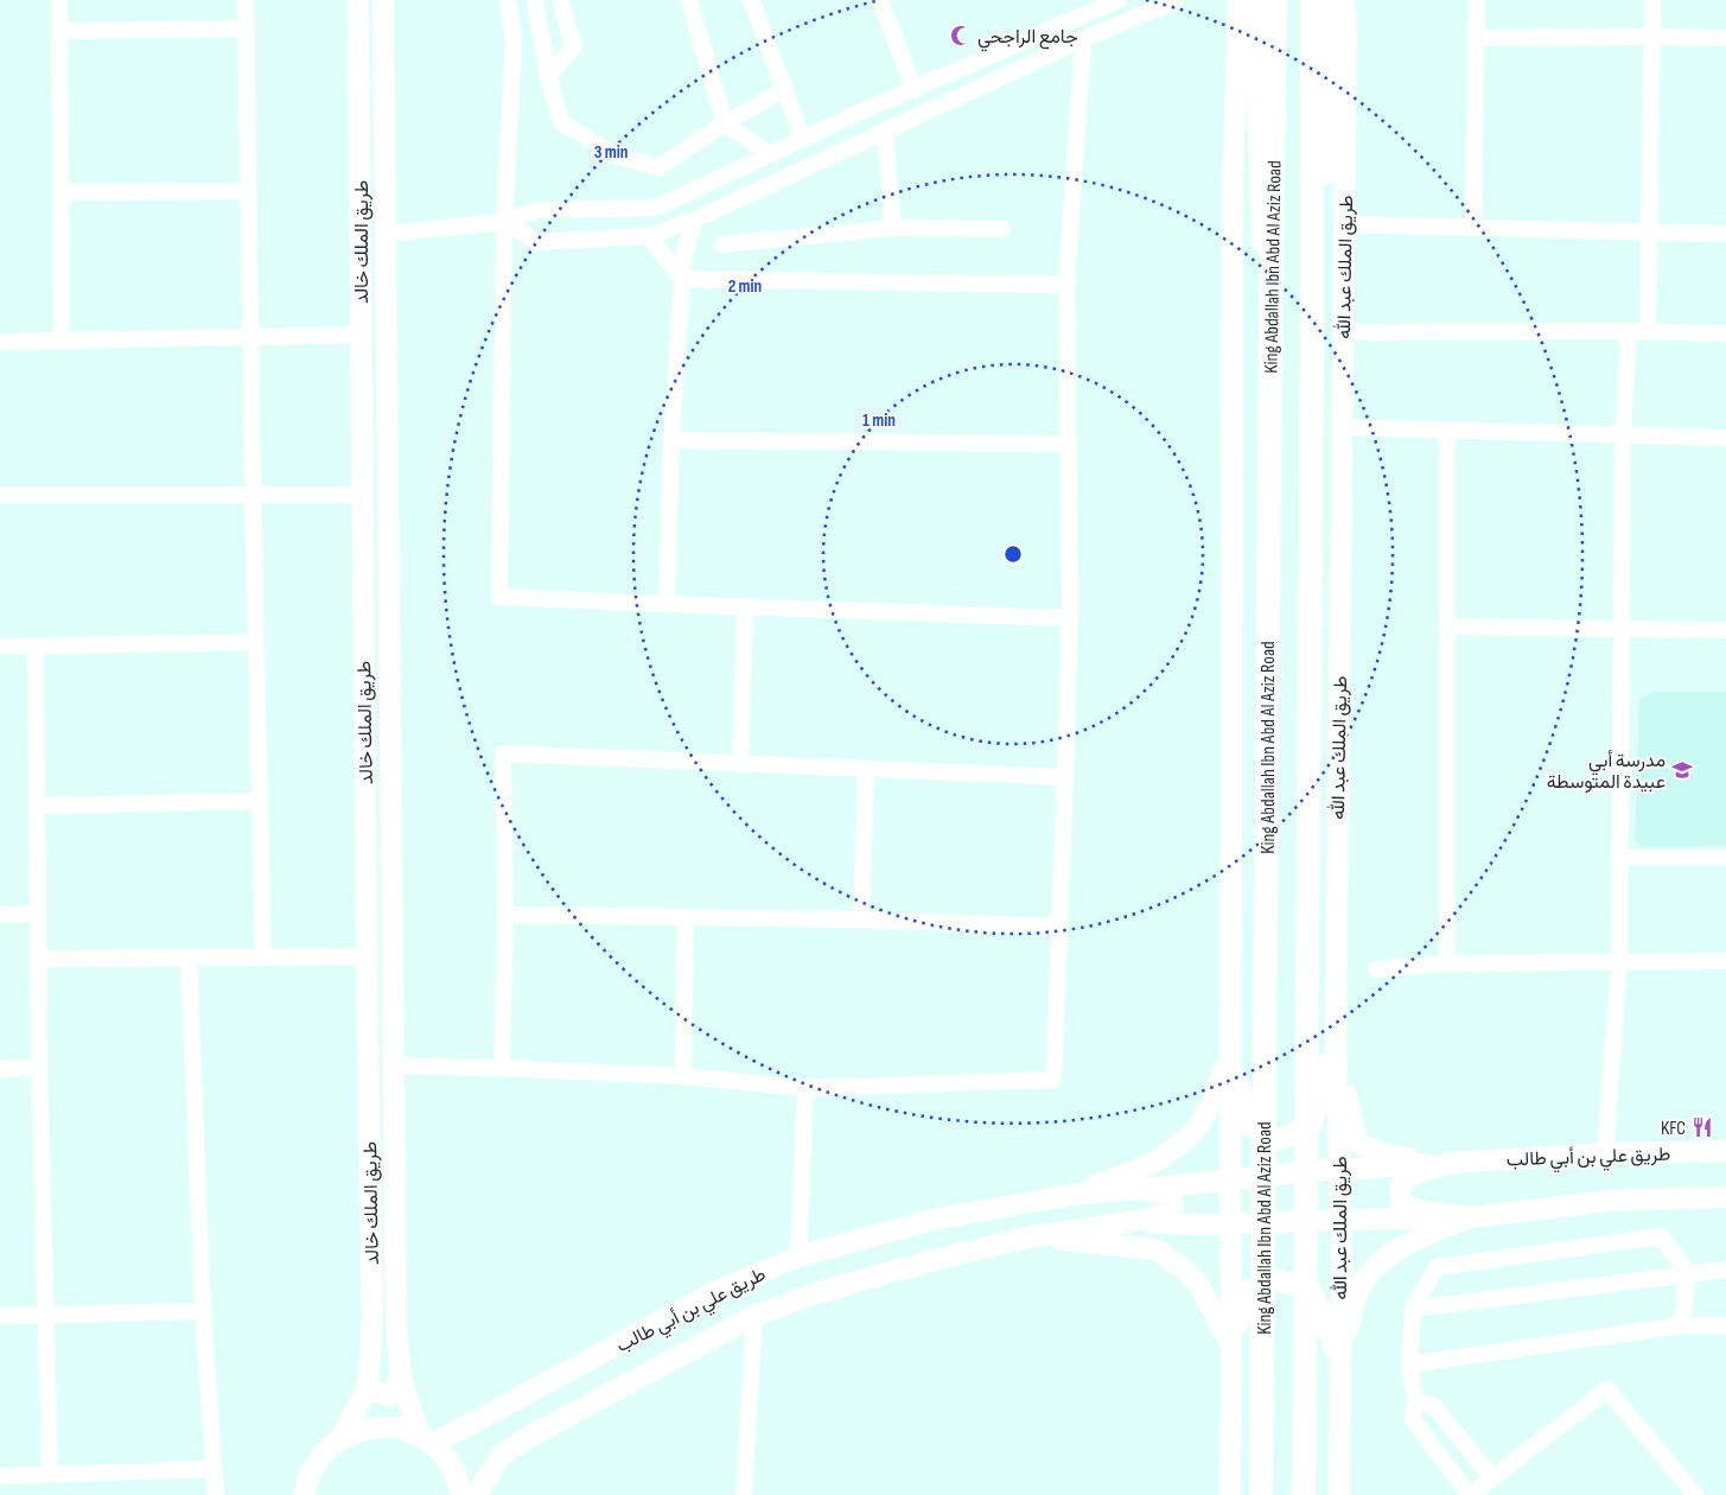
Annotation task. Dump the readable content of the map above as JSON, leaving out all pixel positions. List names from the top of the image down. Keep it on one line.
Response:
{"streets":{"highway":["King Abdallah Ibn Abd Al Aziz Road"],"main road":["طريق الملك خالد","طريق الملك عبد الله","طريق علي بن أبي طالب"]},"crossings":[["طريق الملك خالد","طريق علي بن أبي طالب"],["طريق الملك عبد الله","طريق علي بن أبي طالب"]],"places":{"mosque":["جامع الراجحي"],"school or university":["مدرسة أبي عبيدة المتوسطة"],"restaurant":["KFC"]},"rings":["3 min","2 min","1 min"]}
